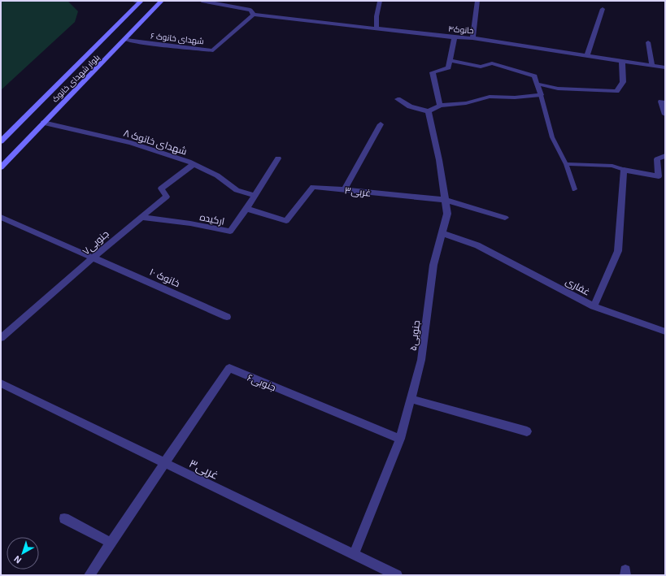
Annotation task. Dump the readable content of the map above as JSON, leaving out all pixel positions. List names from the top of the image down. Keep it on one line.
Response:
{"streets":{"main road":["بلوار شهدای خانوک"],"street":["خانوک۴","شهدای خانوک ۶","شهدای خانوک ۸","غربی۳","ارکیده","جنوبی۷","خانوک ۱۰","غفاری","جنوبی۵","جنوبی۶"]},"crossings":[["خانوک۴","شهدای خانوک ۶"],["شهدای خانوک ۶","بلوار شهدای خانوک"],["بلوار شهدای خانوک","شهدای خانوک ۸"],["شهدای خانوک ۸","جنوبی۷"],["غربی۳","ارکیده"],["غربی۳","جنوبی۵"],["غربی۳","جنوبی۶"],["ارکیده","جنوبی۷"],["جنوبی۷","خانوک ۱۰"],["غفاری","جنوبی۵"],["جنوبی۵","جنوبی۶"]],"north":"bottom left"}
